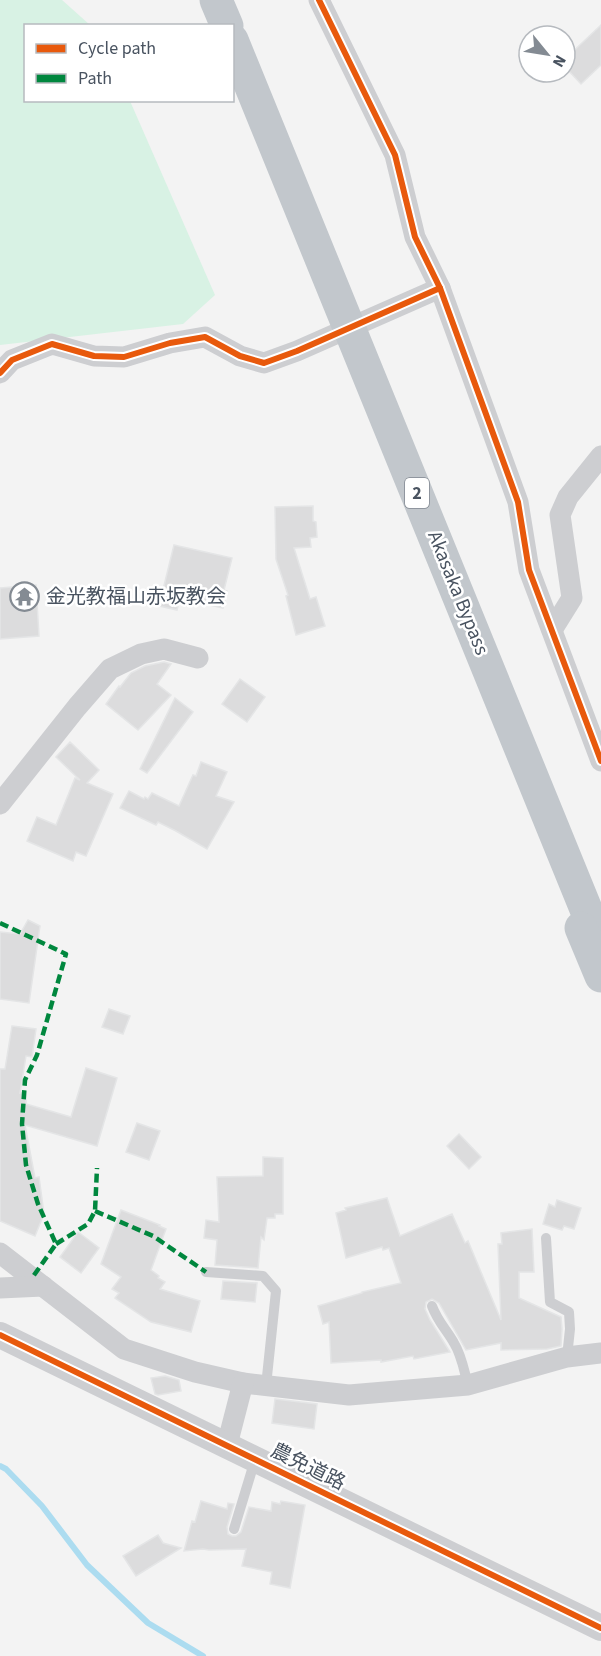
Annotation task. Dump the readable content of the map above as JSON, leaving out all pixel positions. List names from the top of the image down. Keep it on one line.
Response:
{"streets":{"highway":["2","Akasaka Bypass"],"street":["農免道路"]},"places":{"temple":["金光教福山赤坂教会"]},"legend":["Cycle path","Path"],"north":"bottom right"}
